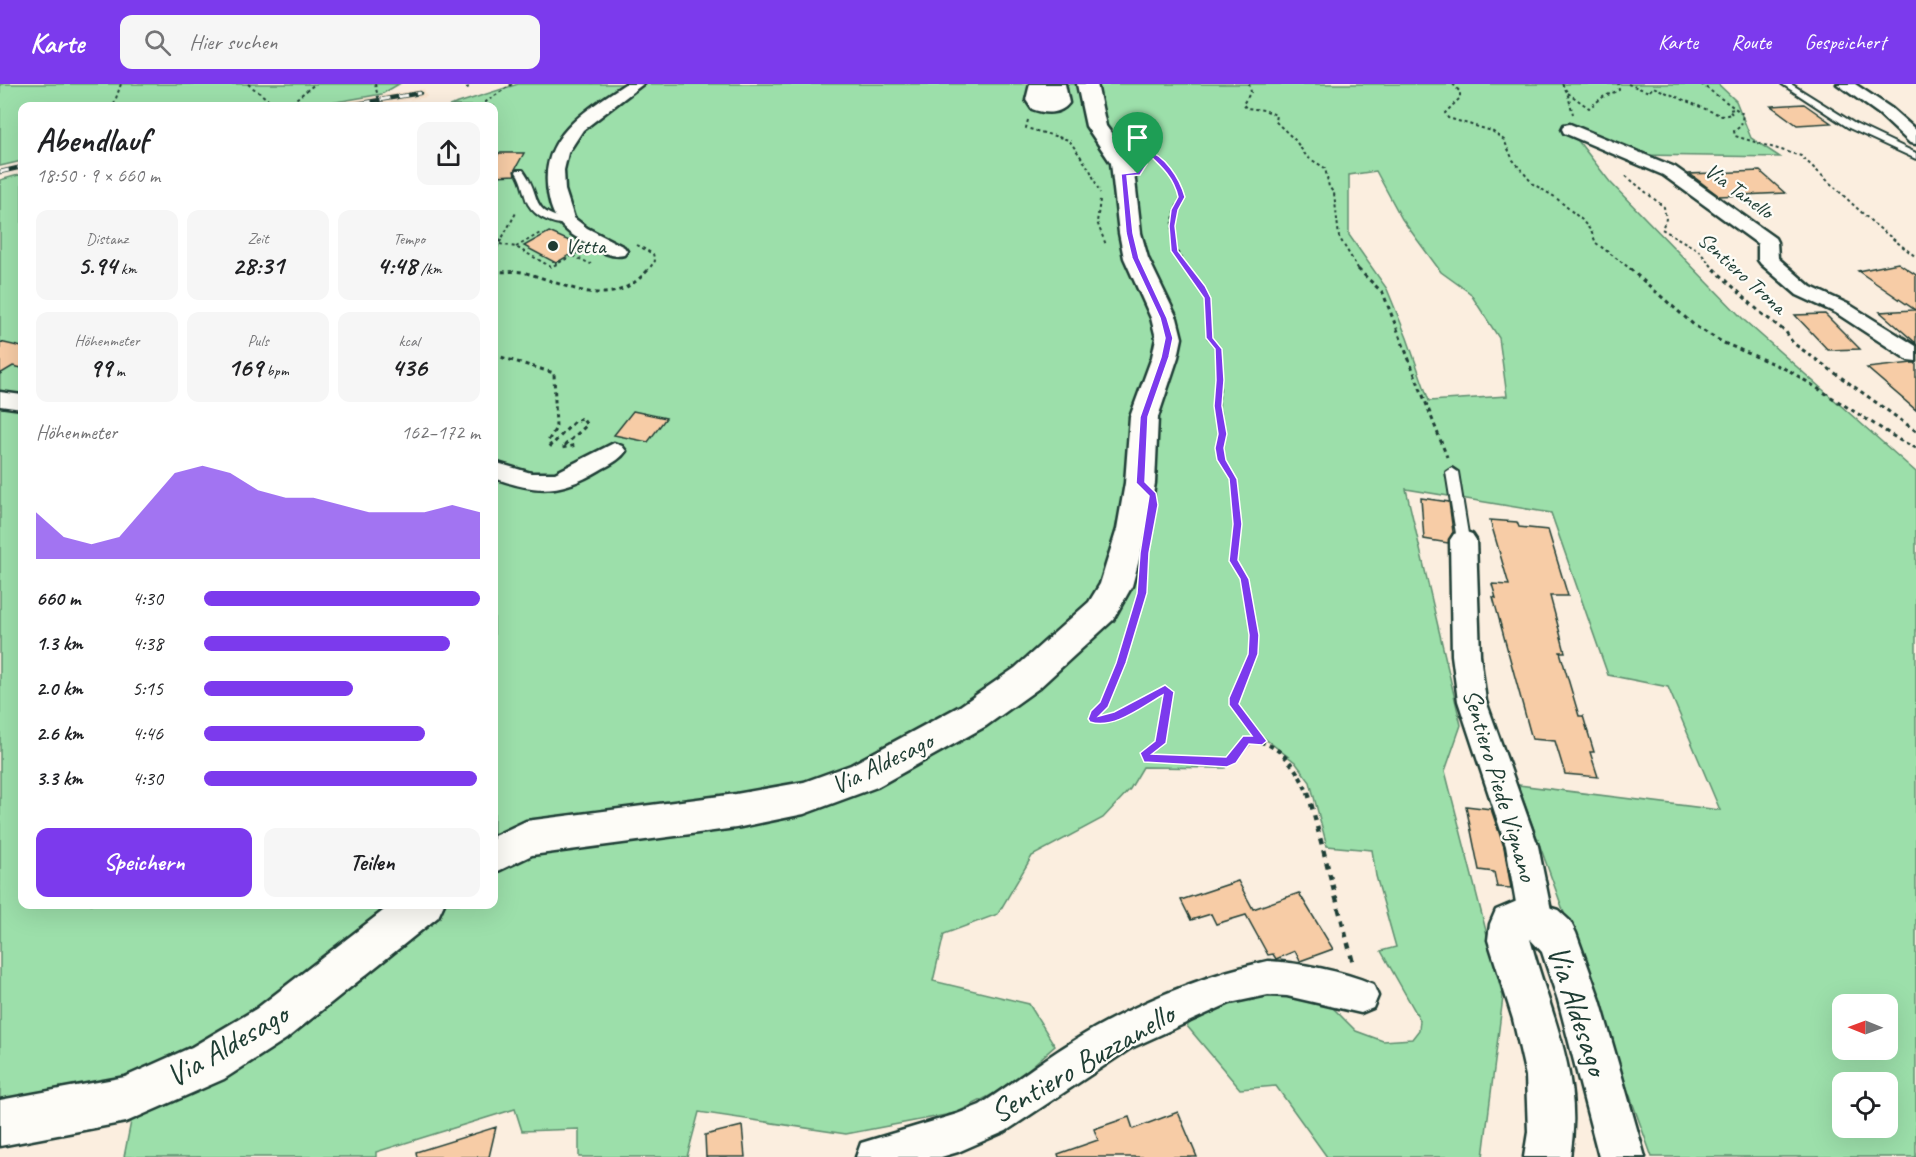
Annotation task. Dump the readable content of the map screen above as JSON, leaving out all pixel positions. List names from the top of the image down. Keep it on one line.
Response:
{"streets":{"street":["Via Tanello","Via Aldesago","Sentiero Piede Vignano","Sentiero Buzzanello"],"path":["Sentiero Trona"]},"crossings":[["Via Aldesago","Sentiero Piede Vignano"]],"places":["Vetta"],"north":"left","page":{"header":"Karte","search":"Hier suchen","nav":["Karte","Route","Gespeichert"],"heading":["Abendlauf","18:50 · 9 × 660 m"],"stats":[["Distanz","5.94 km"],["Zeit","28:31"],["Tempo","4:48 /km"],["Höhenmeter","99 m"],["Puls","169 bpm"],["kcal","436"]],"chart":["Höhenmeter","162–172 m"],"list":[{"name":"660 m","note":"4:30"},{"name":"1.3 km","note":"4:38"},{"name":"2.0 km","note":"5:15"},{"name":"2.6 km","note":"4:46"},{"name":"3.3 km","note":"4:30"}],"buttons":["Speichern","Teilen"]}}
